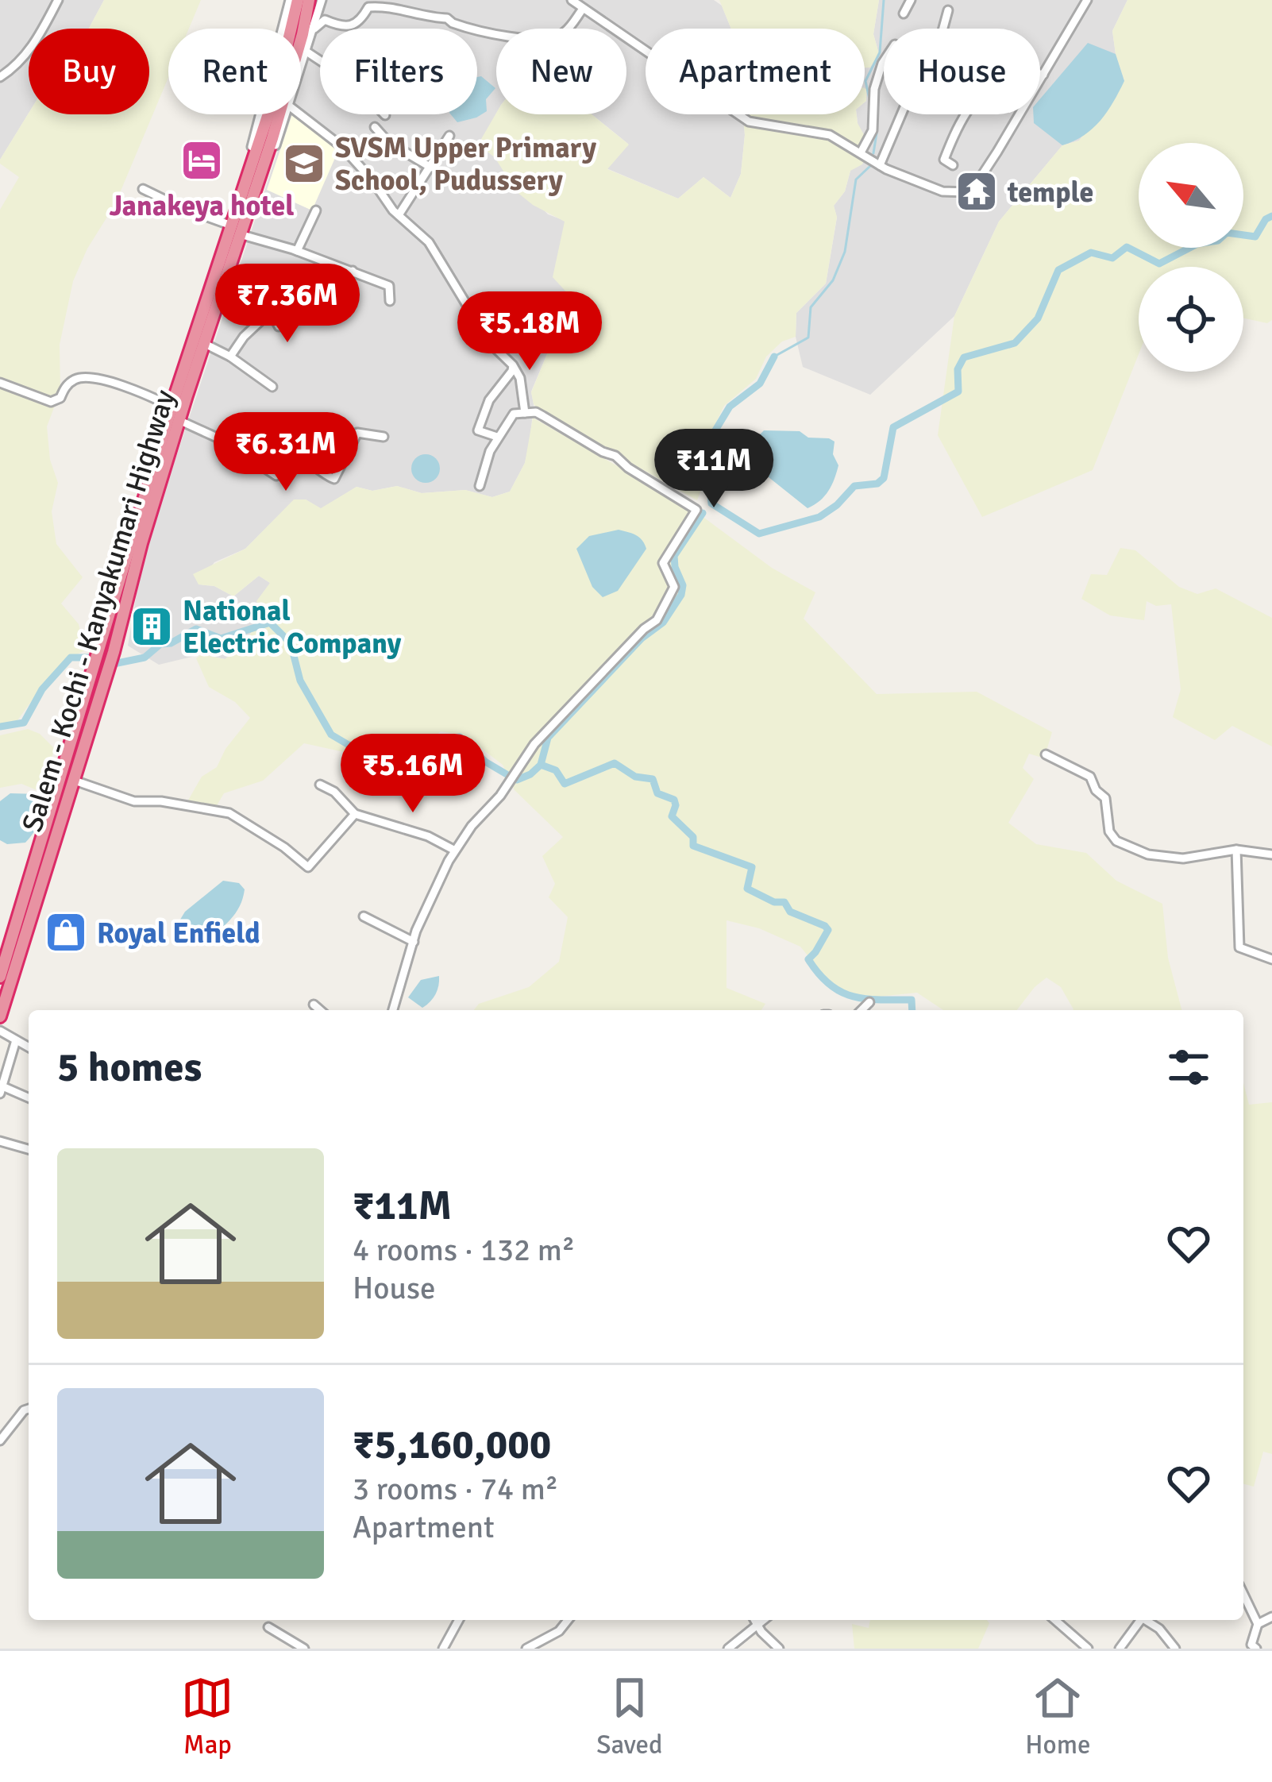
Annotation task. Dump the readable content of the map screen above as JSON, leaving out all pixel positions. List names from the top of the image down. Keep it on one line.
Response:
{"streets":{"highway":["Salem - Kochi - Kanyakumari Highway"]},"places":{"hotel":["Janakeya hotel"],"school or university":["SVSM Upper Primary School, Pudussery"],"temple":["temple"],"building":["National Electric Company"],"shop":["Royal Enfield"]},"north":"top left","page":{"chip":["Buy","Rent","Filters","New","Apartment","House"],"price":["₹7.36M","₹5.18M","₹6.31M","₹11M","₹5.16M"],"heading":"5 homes","list":[{"name":"₹11M","note":"4 rooms · 132 m² · House"},{"name":"₹5,160,000","note":"3 rooms · 74 m² · Apartment"}],"tabs":["Map","Saved","Home"]}}
